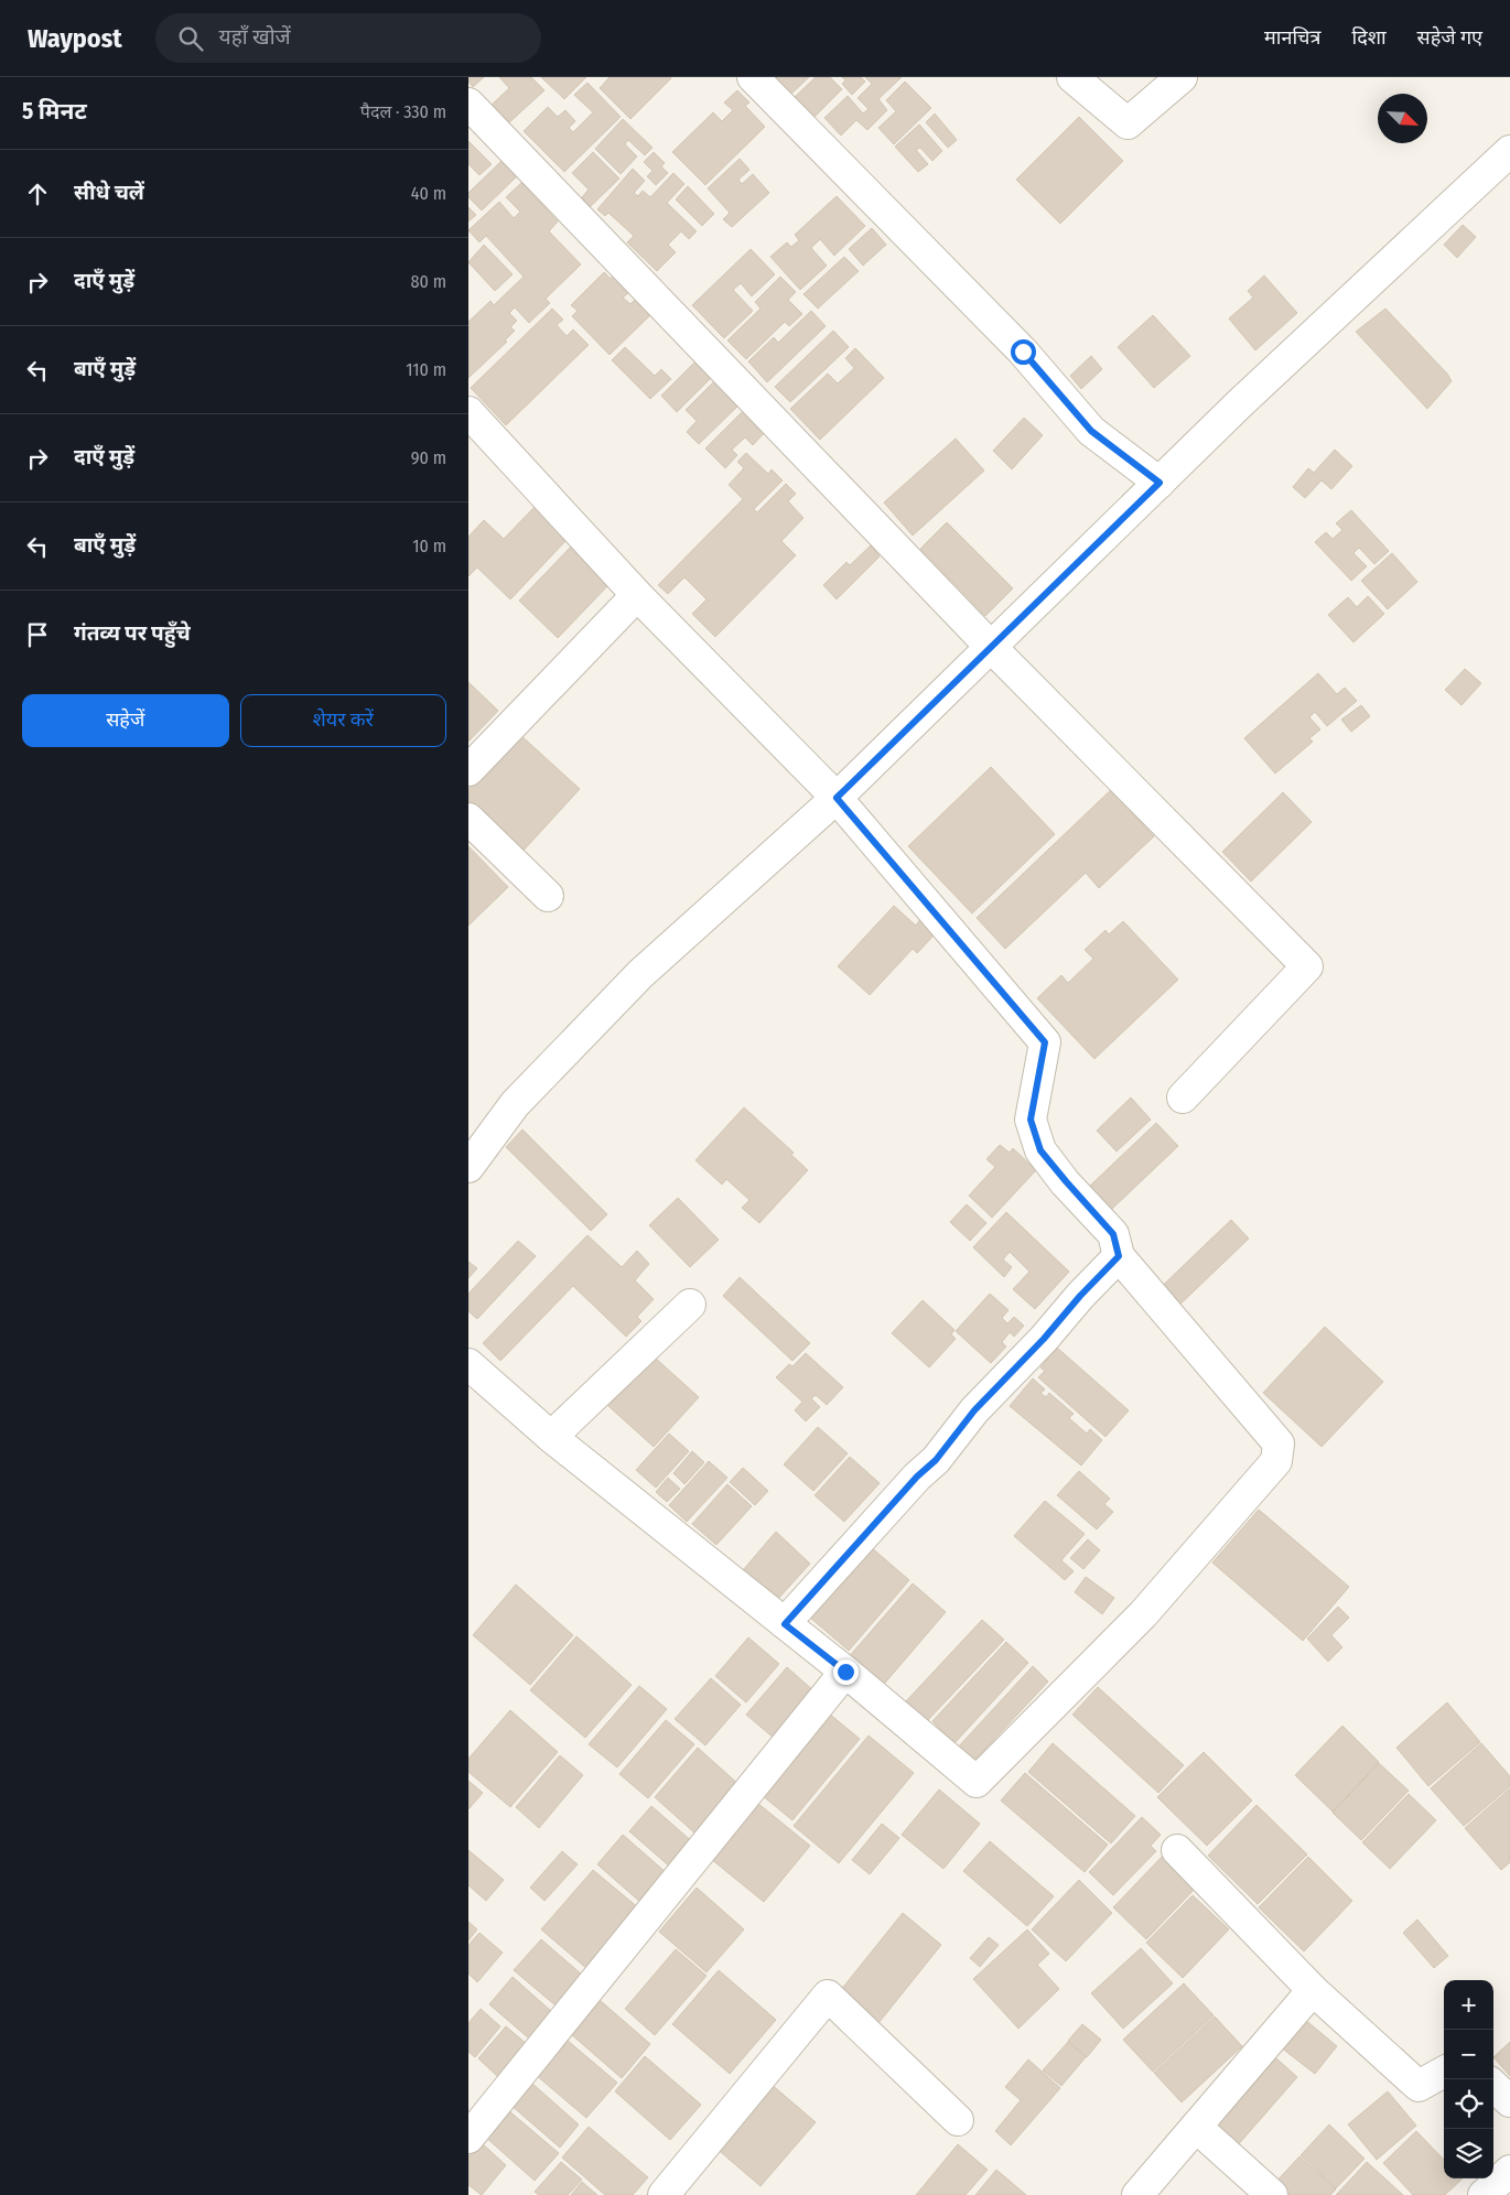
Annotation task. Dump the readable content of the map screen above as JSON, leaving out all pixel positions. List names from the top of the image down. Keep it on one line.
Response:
{"north":"bottom right","page":{"header":"Waypost","search":"यहाँ खोजें","nav":["मानचित्र","दिशा","सहेजे गए"],"heading":["5 मिनट","पैदल · 330 m"],"list":[["सीधे चलें","40 m"],["दाएँ मुड़ें","80 m"],["बाएँ मुड़ें","110 m"],["दाएँ मुड़ें","90 m"],["बाएँ मुड़ें","10 m"],"गंतव्य पर पहुँचे"],"buttons":["सहेजें","शेयर करें"],"map_buttons":["+","−"]}}
